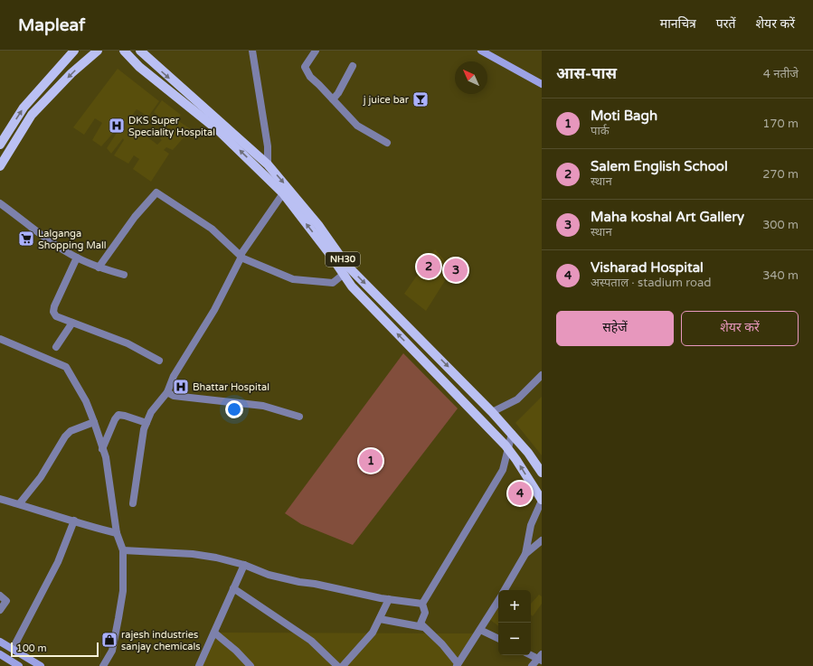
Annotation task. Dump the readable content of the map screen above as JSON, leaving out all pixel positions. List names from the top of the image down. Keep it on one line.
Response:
{"streets":{"main road":["NH30"]},"places":{"bar":["j juice bar"],"hospital":["DKS Super Speciality Hospital","Bhattar Hospital"],"supermarket":["Lalganga Shopping Mall"],"shop":["rajesh industries sanjay chemicals"]},"scale_bar":"100 m","north":"top left","page":{"header":"Mapleaf","nav":["मानचित्र","परतें","शेयर करें"],"heading":["आस-पास","4 नतीजे"],"list":[{"mark":"1","name":"Moti Bagh","note":"पार्क","value":"170 m"},{"mark":"2","name":"Salem English School","note":"स्थान","value":"270 m"},{"mark":"3","name":"Maha koshal Art Gallery","note":"स्थान","value":"300 m"},{"mark":"4","name":"Visharad Hospital","note":"अस्पताल · stadium road","value":"340 m"}],"pins":["2","3","1","4"],"buttons":["सहेजें","शेयर करें"],"map_buttons":["+","−"],"scale":"100 m"}}
